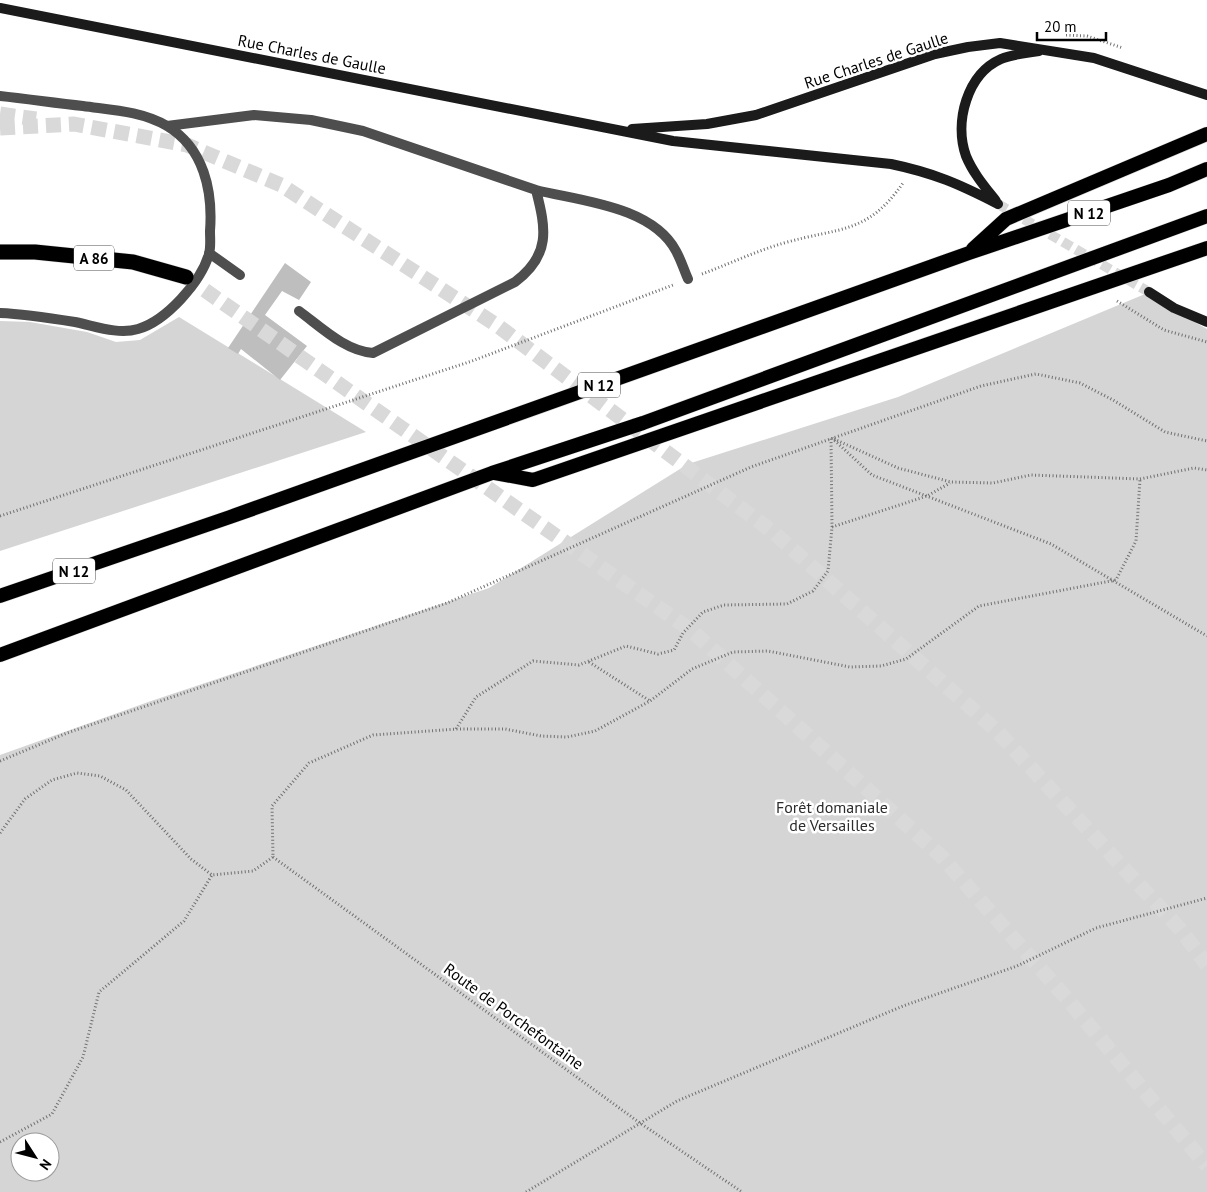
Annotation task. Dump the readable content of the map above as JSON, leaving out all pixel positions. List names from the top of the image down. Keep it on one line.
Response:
{"streets":{"highway":["N 12","A 86"],"main road":["Rue Charles de Gaulle"],"path":["Route de Porchefontaine"]},"parks":["Forêt domaniale de Versailles"],"scale_bar":"20 m","north":"bottom right"}
